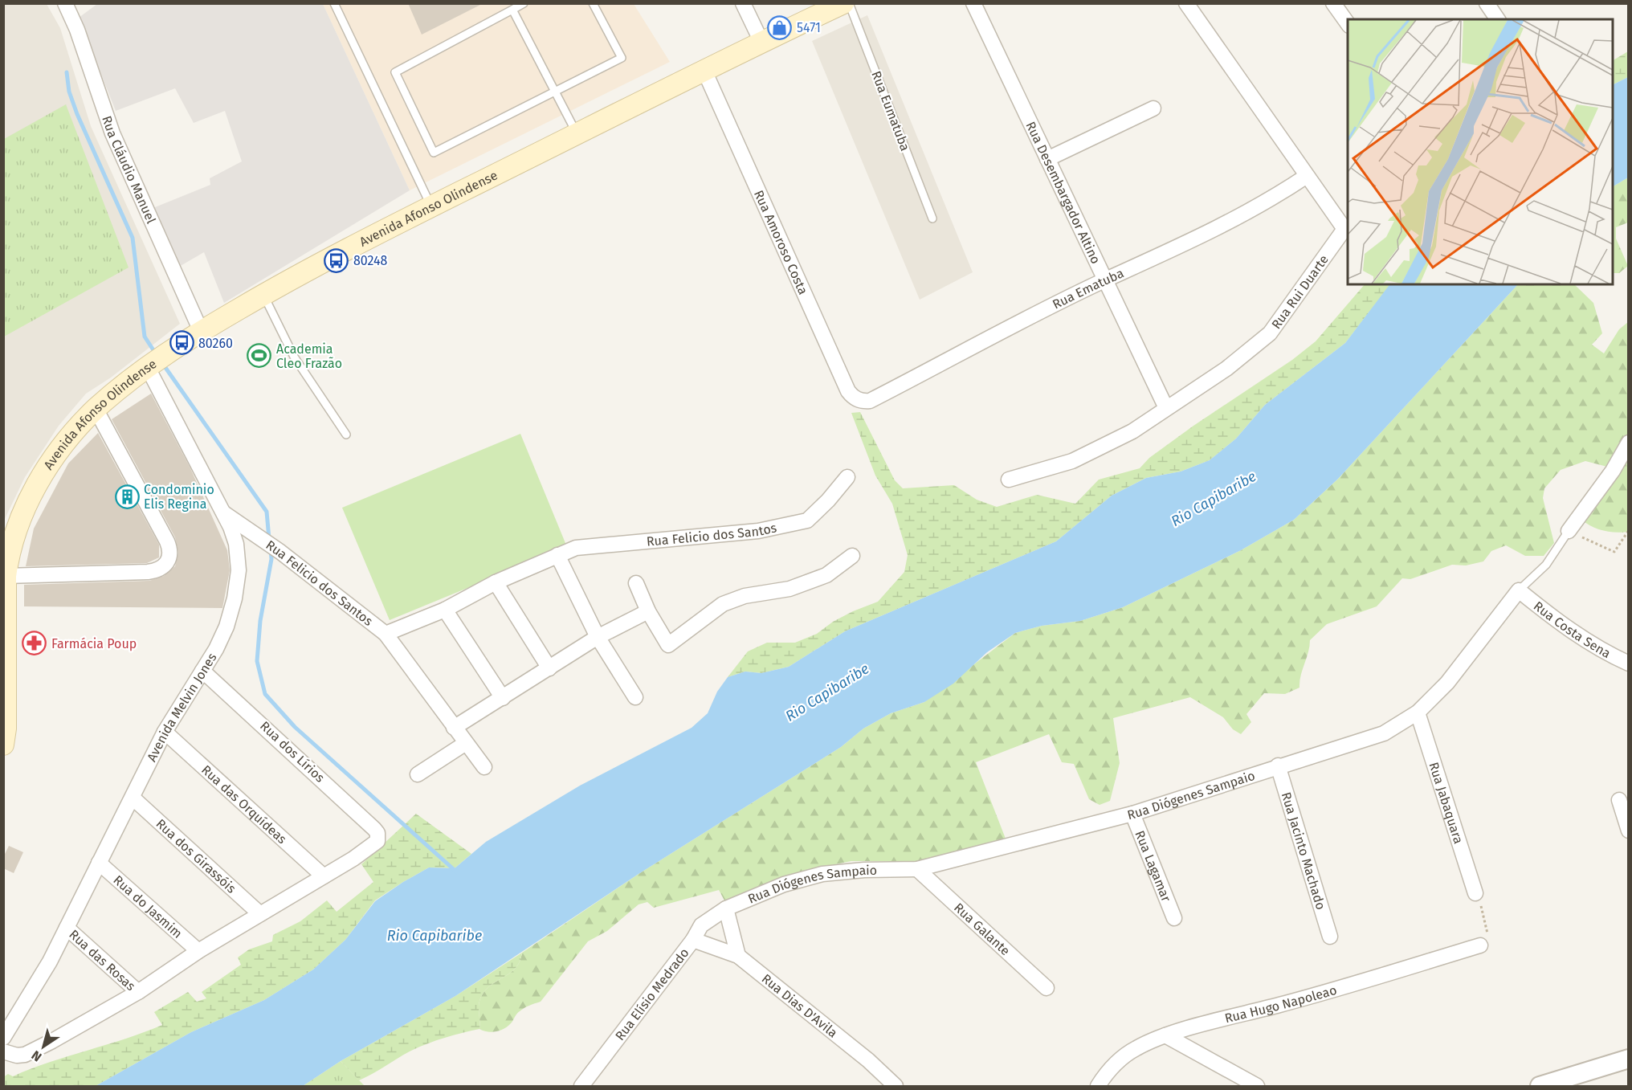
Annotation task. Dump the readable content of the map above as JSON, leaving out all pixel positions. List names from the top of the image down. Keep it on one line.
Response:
{"streets":{"main road":["Avenida Afonso Olindense"],"street":["Rua Cláudio Manuel","Rua Desembargador Altino","Rua Amoroso Costa","Rua Ematuba","Rua Rui Duarte","Rua Felicio dos Santos","Rua Costa Sena","Avenida Melvin Jones","Rua dos Lírios","Rua Diógenes Sampaio","Rua Jabaquara","Rua das Orquídeas","Rua Jacinto Machado","Rua dos Girassóis","Rua Lagamar","Rua do Jasmim","Rua Galante","Rua das Rosas","Rua Elísio Medrado","Rua Hugo Napoleao","Rua Dias D'Avila"],"lane":["Rua Eumatuba"]},"crossings":[["Rua Cláudio Manuel","Avenida Afonso Olindense"],["Rua Desembargador Altino","Rua Ematuba"],["Rua Desembargador Altino","Rua Rui Duarte"],["Avenida Afonso Olindense","Rua Amoroso Costa"],["Avenida Afonso Olindense","Avenida Melvin Jones"],["Rua Amoroso Costa","Rua Ematuba"],["Rua Ematuba","Rua Rui Duarte"],["Rua Felicio dos Santos","Avenida Melvin Jones"],["Rua Costa Sena","Rua Diógenes Sampaio"],["Avenida Melvin Jones","Rua dos Lírios"],["Avenida Melvin Jones","Rua das Orquídeas"],["Avenida Melvin Jones","Rua dos Girassóis"],["Avenida Melvin Jones","Rua do Jasmim"],["Avenida Melvin Jones","Rua das Rosas"],["Rua dos Lírios","Rua das Orquídeas"],["Rua Diógenes Sampaio","Rua Jabaquara"],["Rua Diógenes Sampaio","Rua Jacinto Machado"],["Rua Diógenes Sampaio","Rua Lagamar"],["Rua Diógenes Sampaio","Rua Galante"],["Rua Diógenes Sampaio","Rua Elísio Medrado"],["Rua Elísio Medrado","Rua Dias D'Avila"]],"water":["Rio Capibaribe"],"places":{"shop":["5471"],"bus stop":["80248","80260"],"sports":["Academia Cleo Frazão"],"building":["Condominio Elis Regina"],"pharmacy":["Farmácia Poup"]},"north":"bottom left"}
